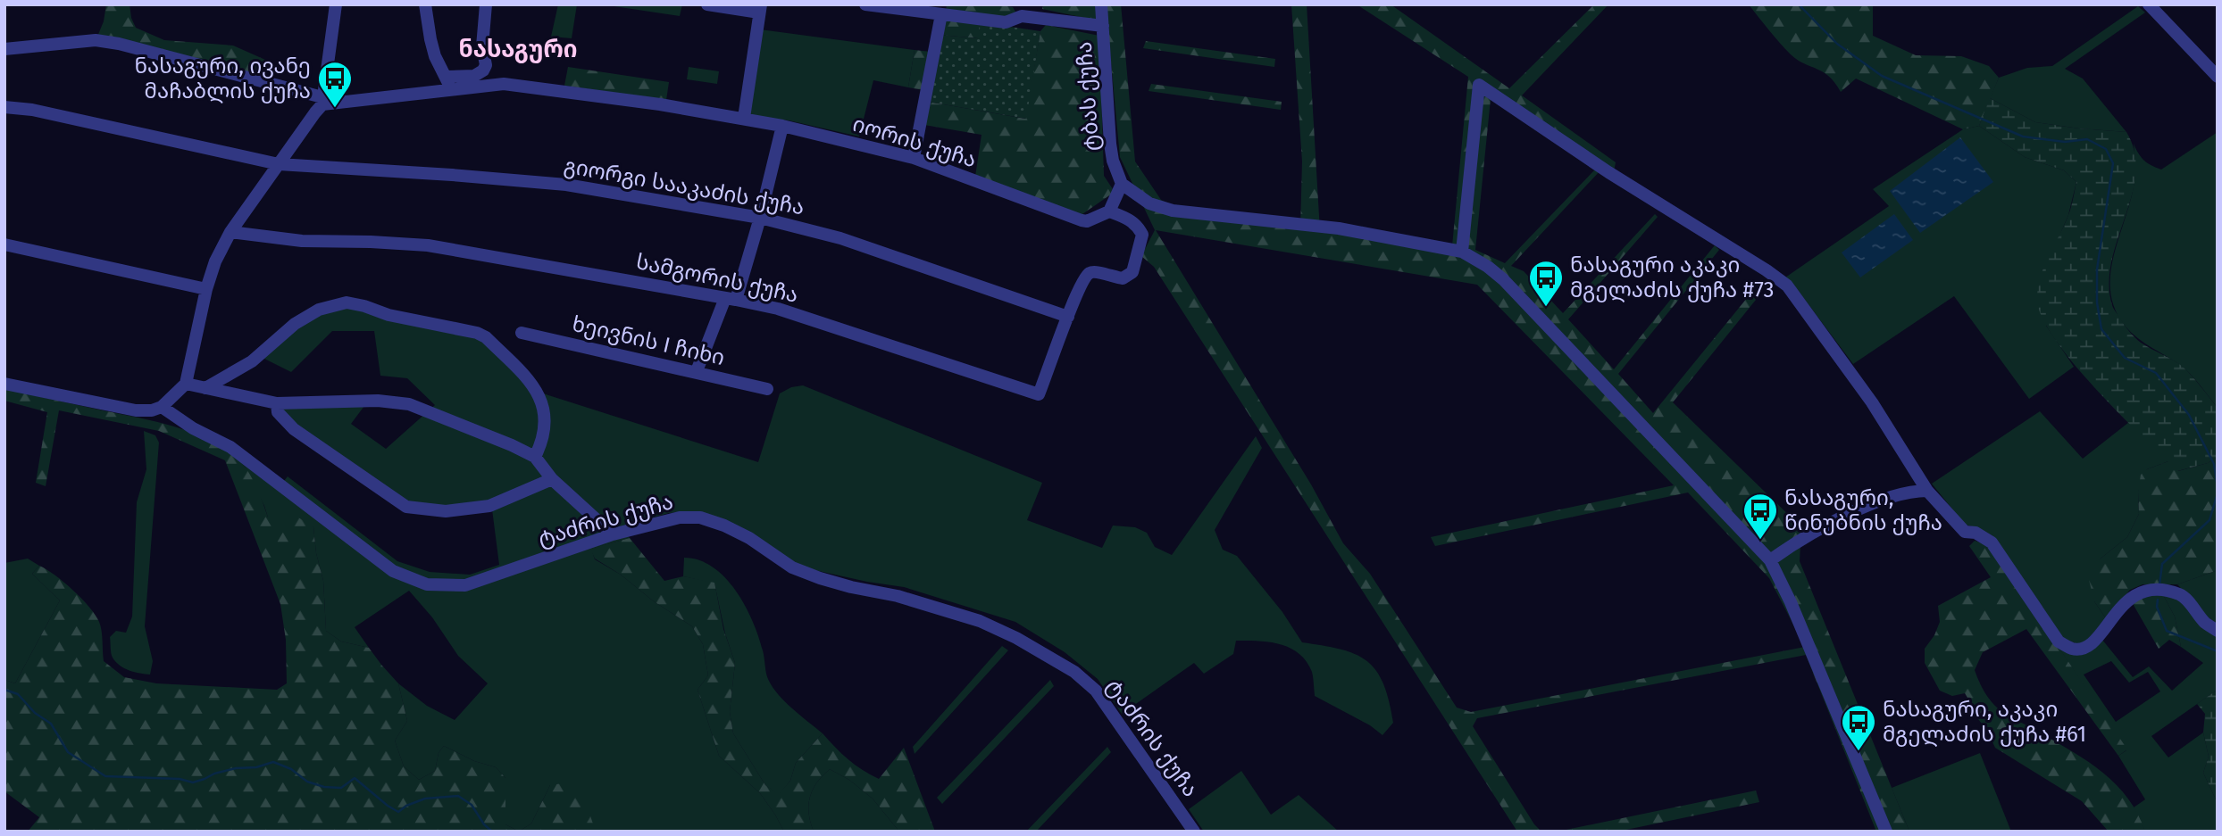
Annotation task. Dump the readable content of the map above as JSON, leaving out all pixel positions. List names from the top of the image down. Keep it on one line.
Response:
{"streets":{"street":["ტბას ქუჩა","იორის ქუჩა","გიორგი სააკაძის ქუჩა","სამგორის ქუჩა","ხეივნის I ჩიხი","ტაძრის ქუჩა"]},"crossings":[["იორის ქუჩა","სამგორის ქუჩა"],["გიორგი სააკაძის ქუჩა","სამგორის ქუჩა"]],"districts":["ნასაგური"],"places":{"bus stop":["ნასაგური, ივანე მაჩაბლის ქუჩა","ნასაგური აკაკი მგელაძის ქუჩა #73","ნასაგური, წინუბნის ქუჩა","ნასაგური, აკაკი მგელაძის ქუჩა #61"]}}
